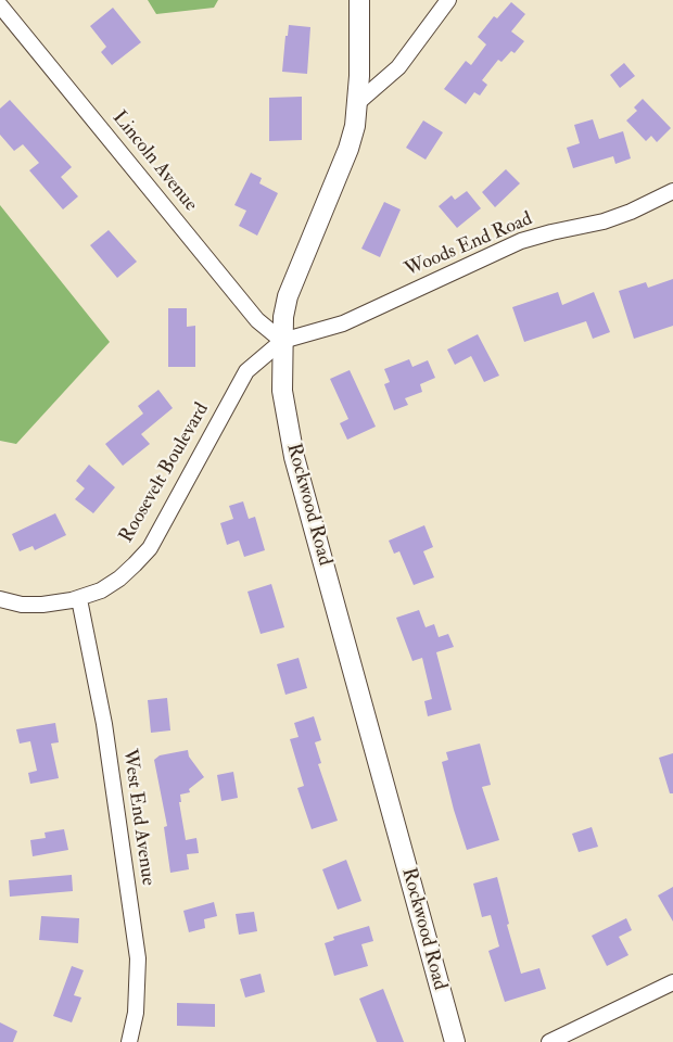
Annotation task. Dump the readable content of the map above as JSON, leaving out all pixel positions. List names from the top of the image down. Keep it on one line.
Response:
{"streets":{"street":["Lincoln Avenue","Woods End Road","Roosevelt Boulevard","Rockwood Road","West End Avenue"]},"crossings":[["Lincoln Avenue","Woods End Road"],["Lincoln Avenue","Roosevelt Boulevard"],["Lincoln Avenue","Rockwood Road"],["Woods End Road","Roosevelt Boulevard"],["Woods End Road","Rockwood Road"],["Roosevelt Boulevard","Rockwood Road"],["Roosevelt Boulevard","West End Avenue"]]}
